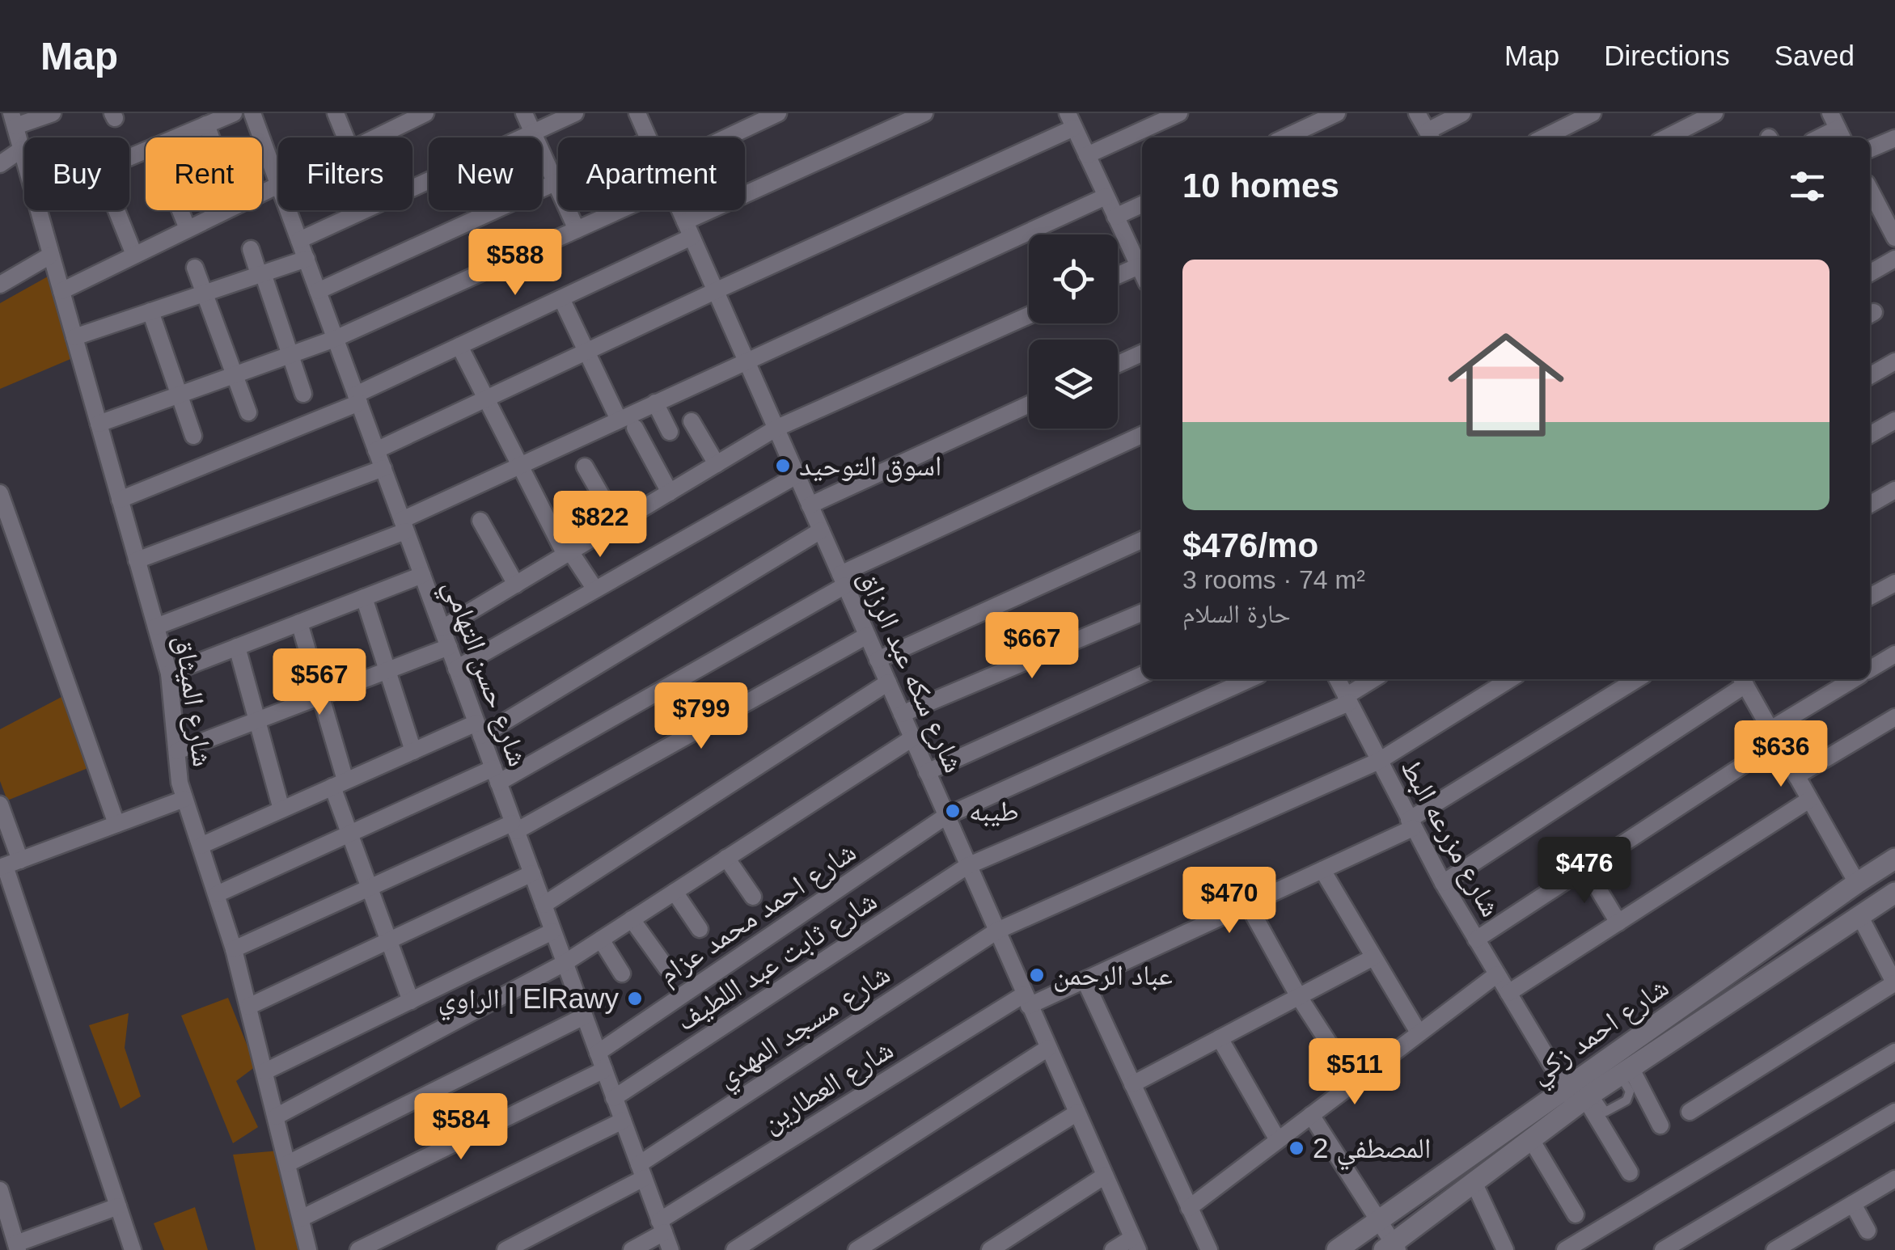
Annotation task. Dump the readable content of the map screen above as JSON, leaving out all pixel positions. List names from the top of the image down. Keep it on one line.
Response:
{"streets":{"street":["شارع سكه عبد الرزاق","شارع حسن التهامي","شارع الميثاق","شارع مزرعه البط","شارع احمد محمد عزام","شارع ثابت عبد اللطيف","شارع مسجد المهدي","شارع احمد زكي","شارع العطارين"]},"crossings":[["شارع سكه عبد الرزاق","شارع احمد محمد عزام"],["شارع سكه عبد الرزاق","شارع ثابت عبد اللطيف"],["شارع سكه عبد الرزاق","شارع مسجد المهدي"],["شارع سكه عبد الرزاق","شارع العطارين"],["شارع حسن التهامي","شارع احمد محمد عزام"],["شارع حسن التهامي","شارع ثابت عبد اللطيف"],["شارع حسن التهامي","شارع مسجد المهدي"],["شارع حسن التهامي","شارع العطارين"],["شارع مزرعه البط","شارع ثابت عبد اللطيف"],["شارع مزرعه البط","شارع مسجد المهدي"],["شارع مزرعه البط","شارع احمد زكي"],["شارع مزرعه البط","شارع العطارين"]],"places":["اسوق التوحيد","طيبه","عباد الرحمن","الراوي | ElRawy","المصطفي 2"],"page":{"header":"Map","nav":["Map","Directions","Saved"],"chip":["Buy","Rent","Filters","New","Apartment"],"heading":"10 homes","price":["$588","$822","$667","$567","$799","$636","$476","$470","$511","$584"],"list":[{"name":"$476/mo","note":"3 rooms · 74 m² · حارة السلام"}]}}
